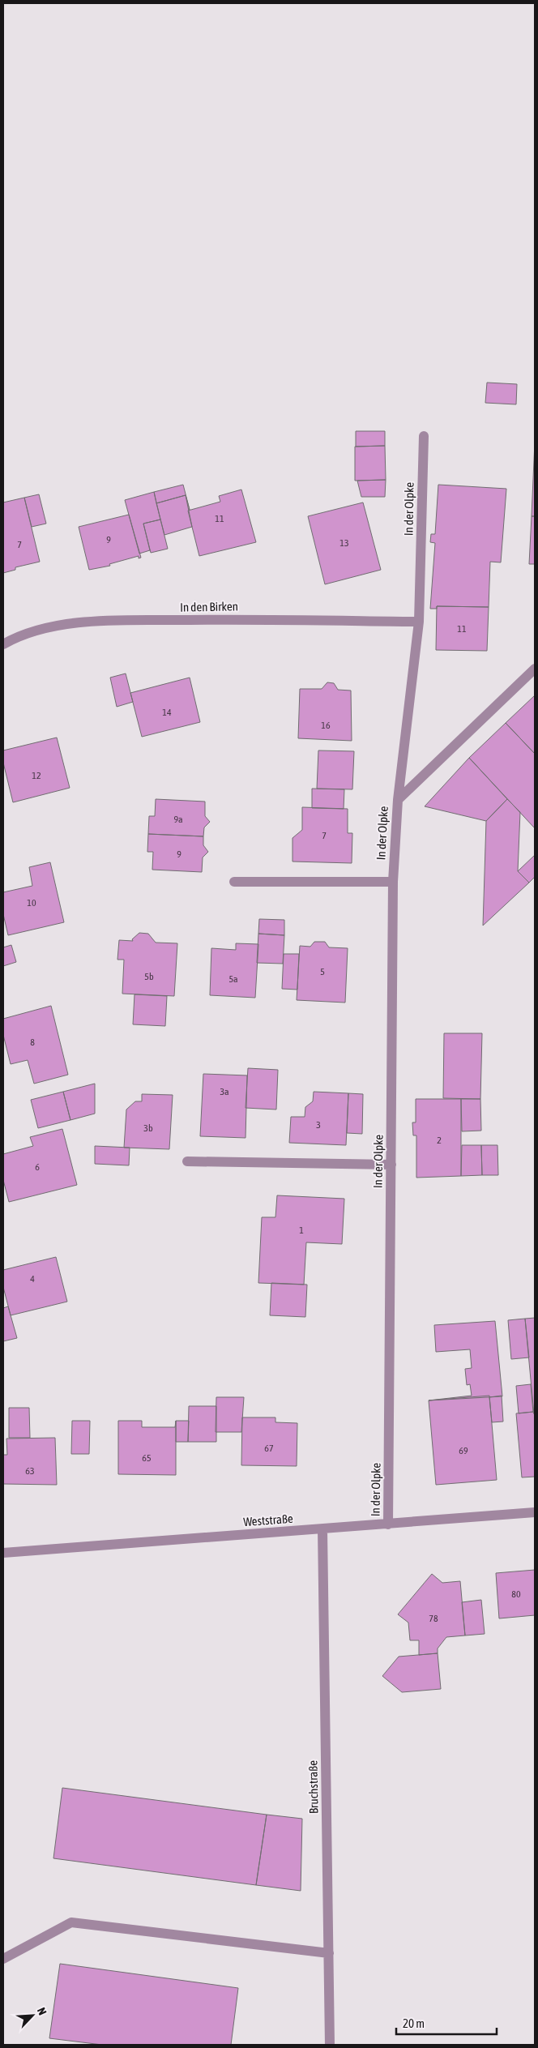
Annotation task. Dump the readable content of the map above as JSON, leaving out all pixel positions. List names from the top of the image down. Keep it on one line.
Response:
{"streets":{"street":["In der Olpke","In den Birken","Weststraße","Bruchstraße"]},"crossings":[["In der Olpke","In den Birken"],["In der Olpke","Weststraße"],["Weststraße","Bruchstraße"]],"house_numbers":["11","9","13","7","11","14","16","12","9a","7","9","10","5","5b","5a","8","3a","3","3b","2","6","1","4","67","69","65","63","80","78"],"scale_bar":"20 m","north":"top right"}
